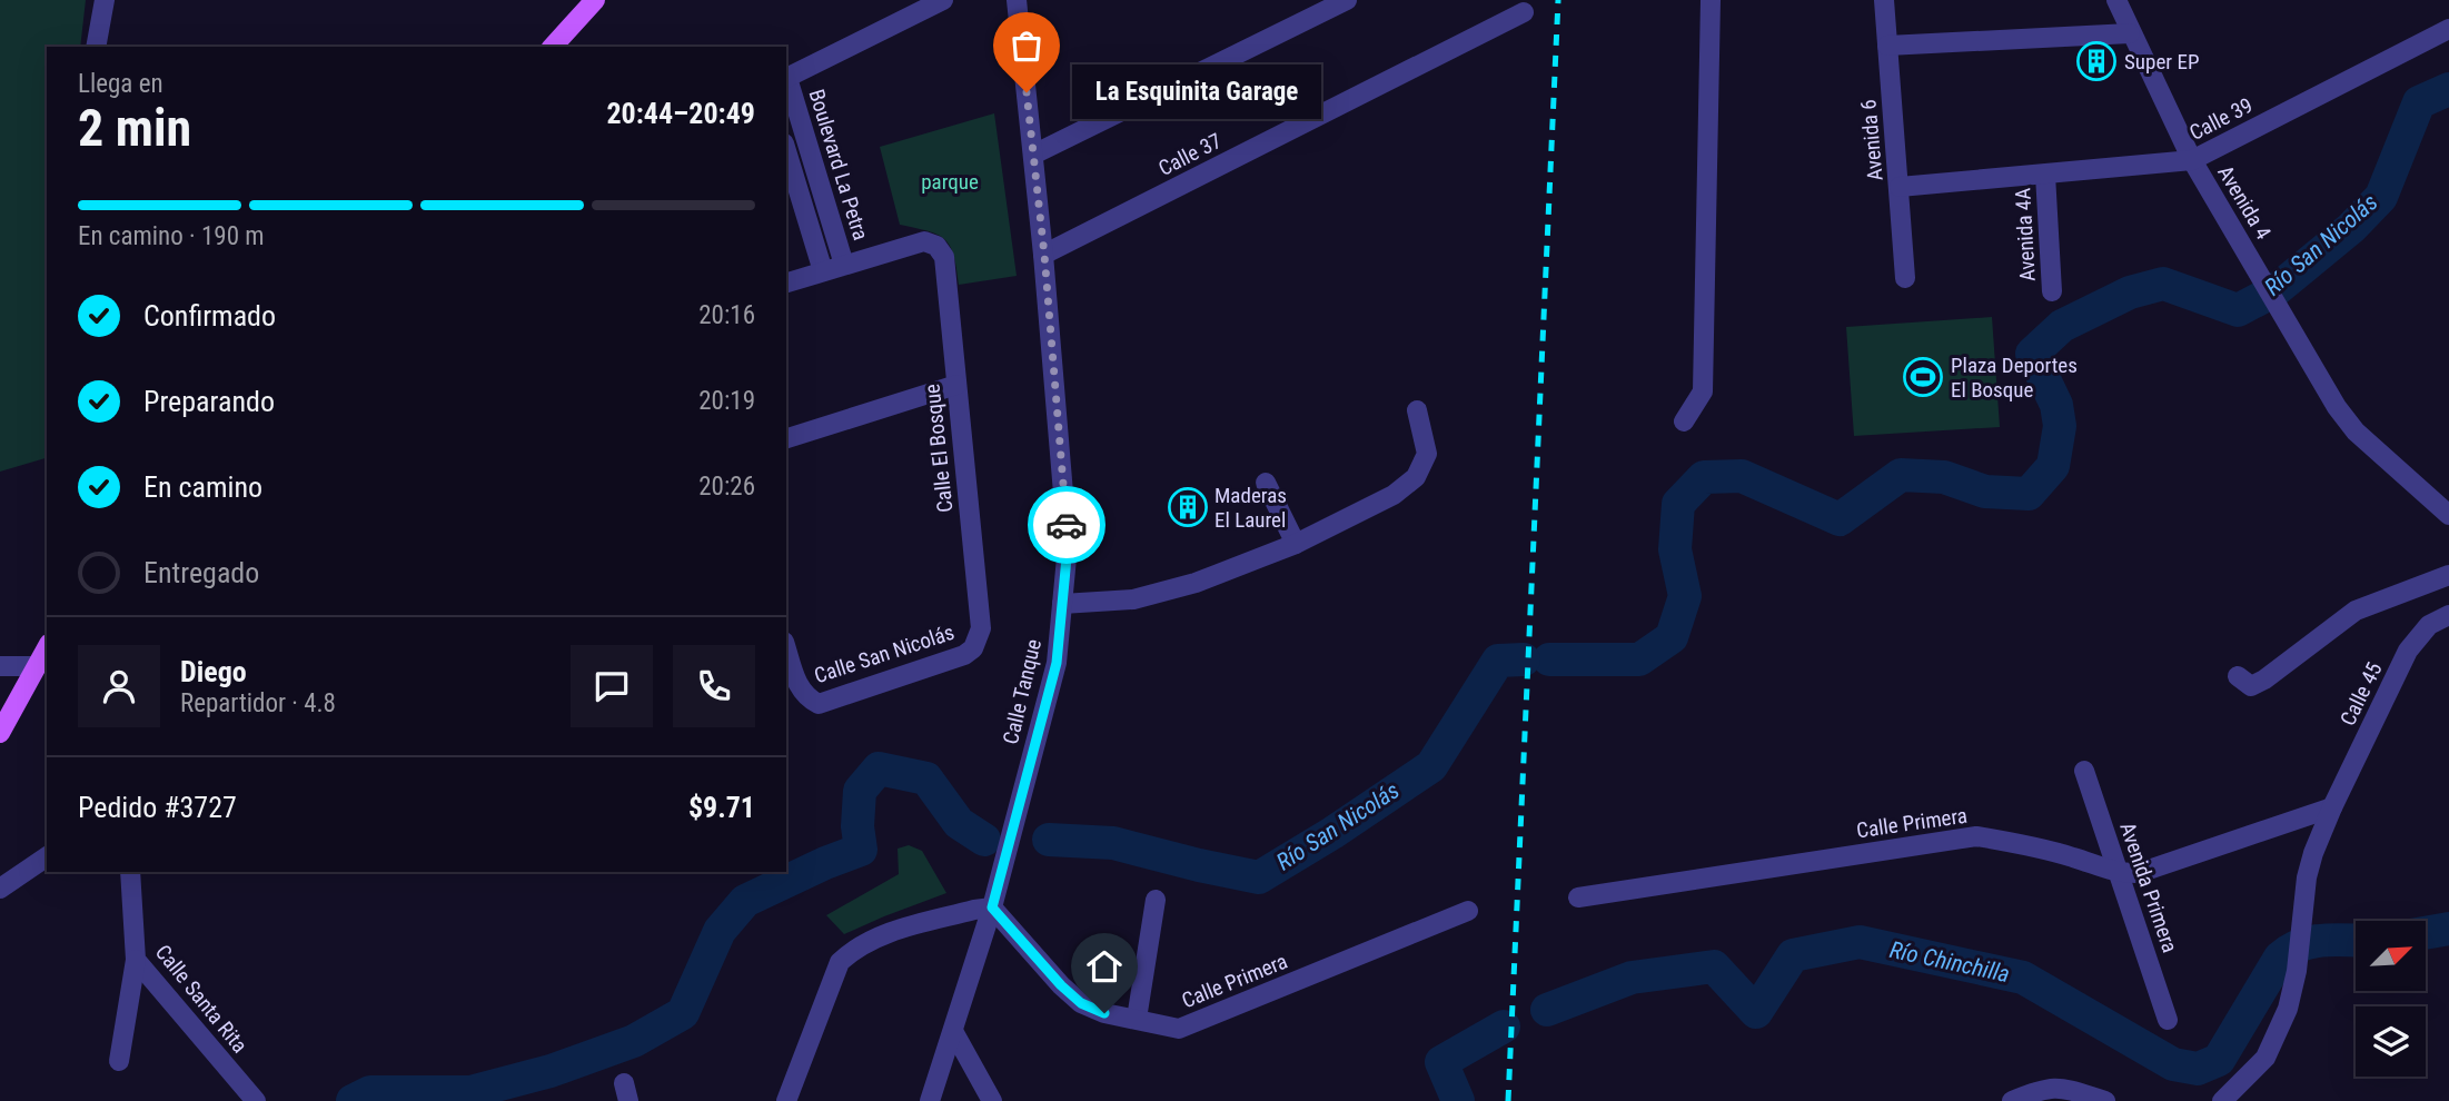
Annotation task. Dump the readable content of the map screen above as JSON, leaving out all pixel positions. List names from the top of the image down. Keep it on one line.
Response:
{"streets":{"street":["Calle 39","Avenida 6","Calle 37","Boulevard La Petra","Avenida 4","Avenida 4A","Calle El Bosque","Calle San Nicolás","Calle Tanque","Calle 45","Calle Primera","Avenida Primera","Calle Santa Rita"]},"crossings":[["Calle 39","Avenida 6"],["Calle 39","Avenida 4"],["Calle 39","Avenida 4A"],["Calle 37","Calle Tanque"],["Boulevard La Petra","Calle El Bosque"],["Calle El Bosque","Calle San Nicolás"],["Calle Tanque","Calle Primera"],["Calle 45","Calle Primera"],["Calle Primera","Avenida Primera"]],"water":["Río San Nicolás","Río Chinchilla"],"parks":["parque"],"places":{"building":["Super EP","Maderas El Laurel"],"other":["La Esquinita Garage"],"sports":["Plaza Deportes El Bosque"]},"north":"top right","page":{"heading":["2 min","Llega en","20:44–20:49"],"panel":["Diego","Repartidor · 4.8","Pedido #3727","$9.71"],"bubble":"La Esquinita Garage","bar":"En camino · 190 m","list":[["Confirmado","20:16"],["Preparando","20:19"],["En camino","20:26"],"Entregado"]}}
